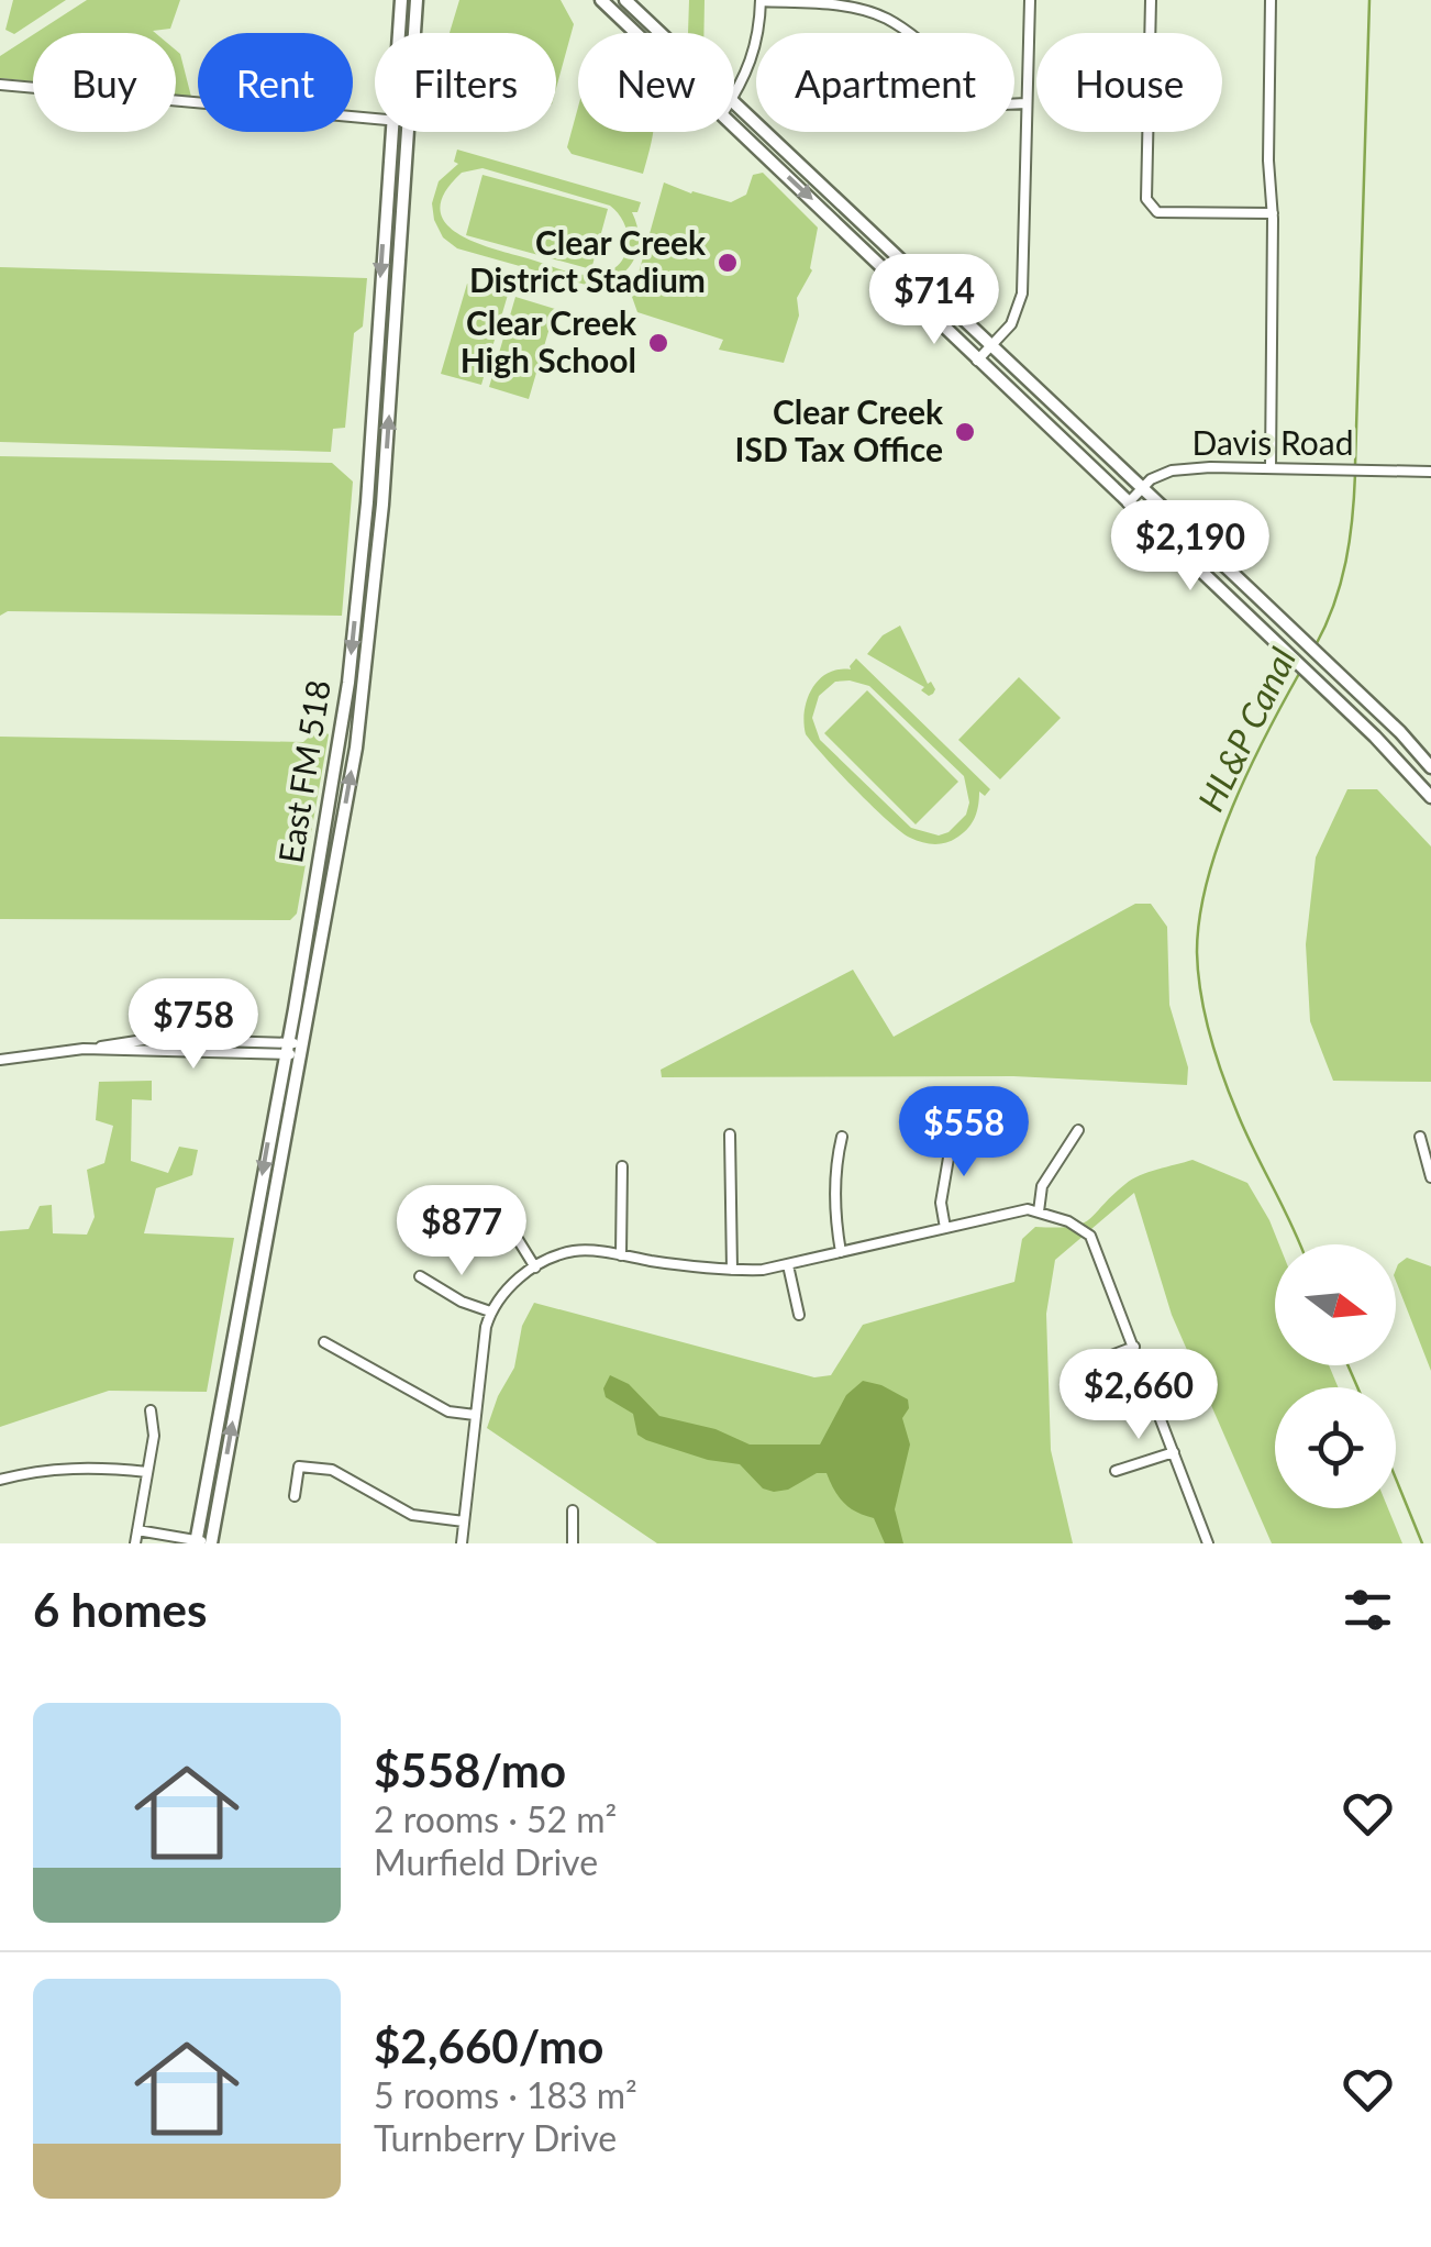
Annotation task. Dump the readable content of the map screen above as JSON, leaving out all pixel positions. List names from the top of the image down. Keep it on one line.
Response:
{"streets":{"main road":["East FM 518"],"street":["Davis Road"]},"water":["HL&P Canal"],"places":["Clear Creek District Stadium","Clear Creek High School","Clear Creek ISD Tax Office"],"north":"right","page":{"chip":["Buy","Rent","Filters","New","Apartment","House"],"price":["$714","$2,190","$758","$558","$877","$2,660"],"heading":"6 homes","list":[{"name":"$558/mo","note":"2 rooms · 52 m² · Murfield Drive"},{"name":"$2,660/mo","note":"5 rooms · 183 m² · Turnberry Drive"}]}}
